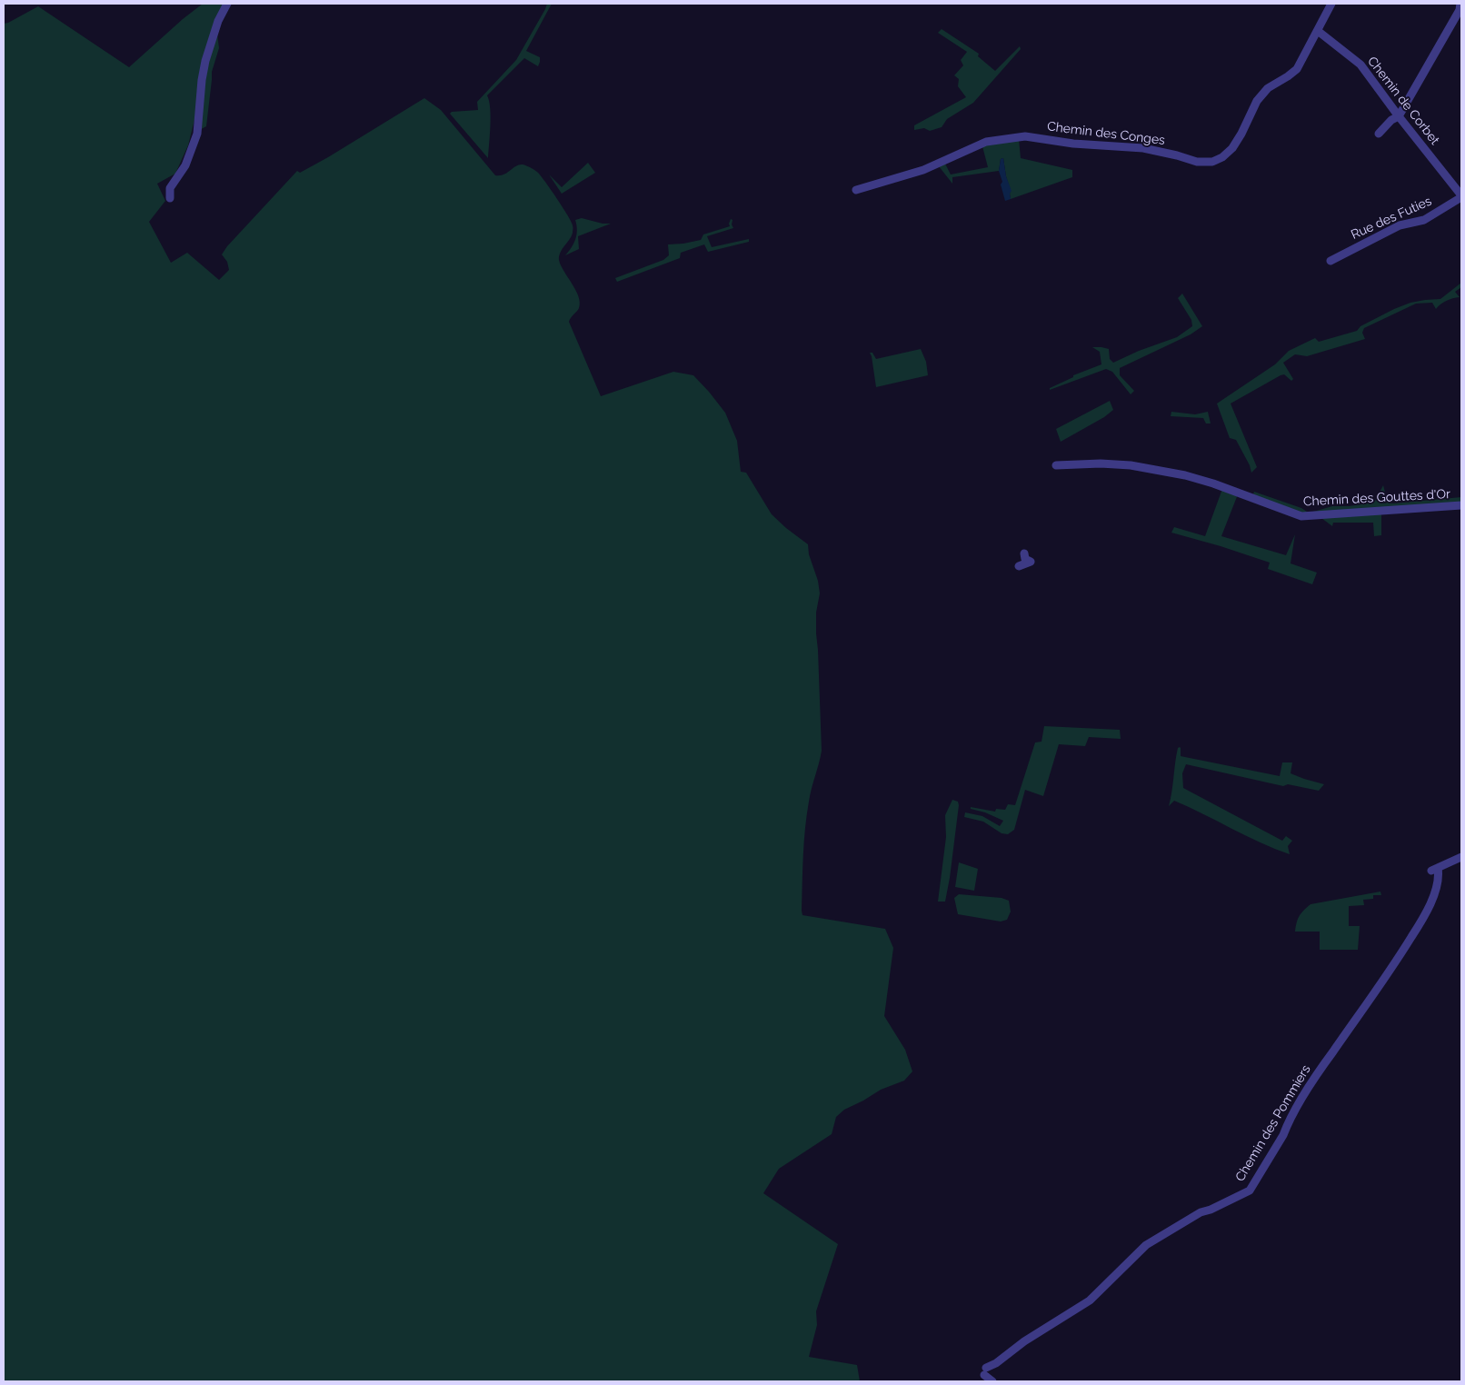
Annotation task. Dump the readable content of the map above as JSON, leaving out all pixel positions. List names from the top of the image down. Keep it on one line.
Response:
{"streets":{"street":["Chemin de Corbet","Chemin des Conges","Rue des Futies","Chemin des Gouttes d'Or","Chemin des Pommiers"]},"crossings":[["Chemin de Corbet","Chemin des Conges"],["Chemin de Corbet","Rue des Futies"]]}
